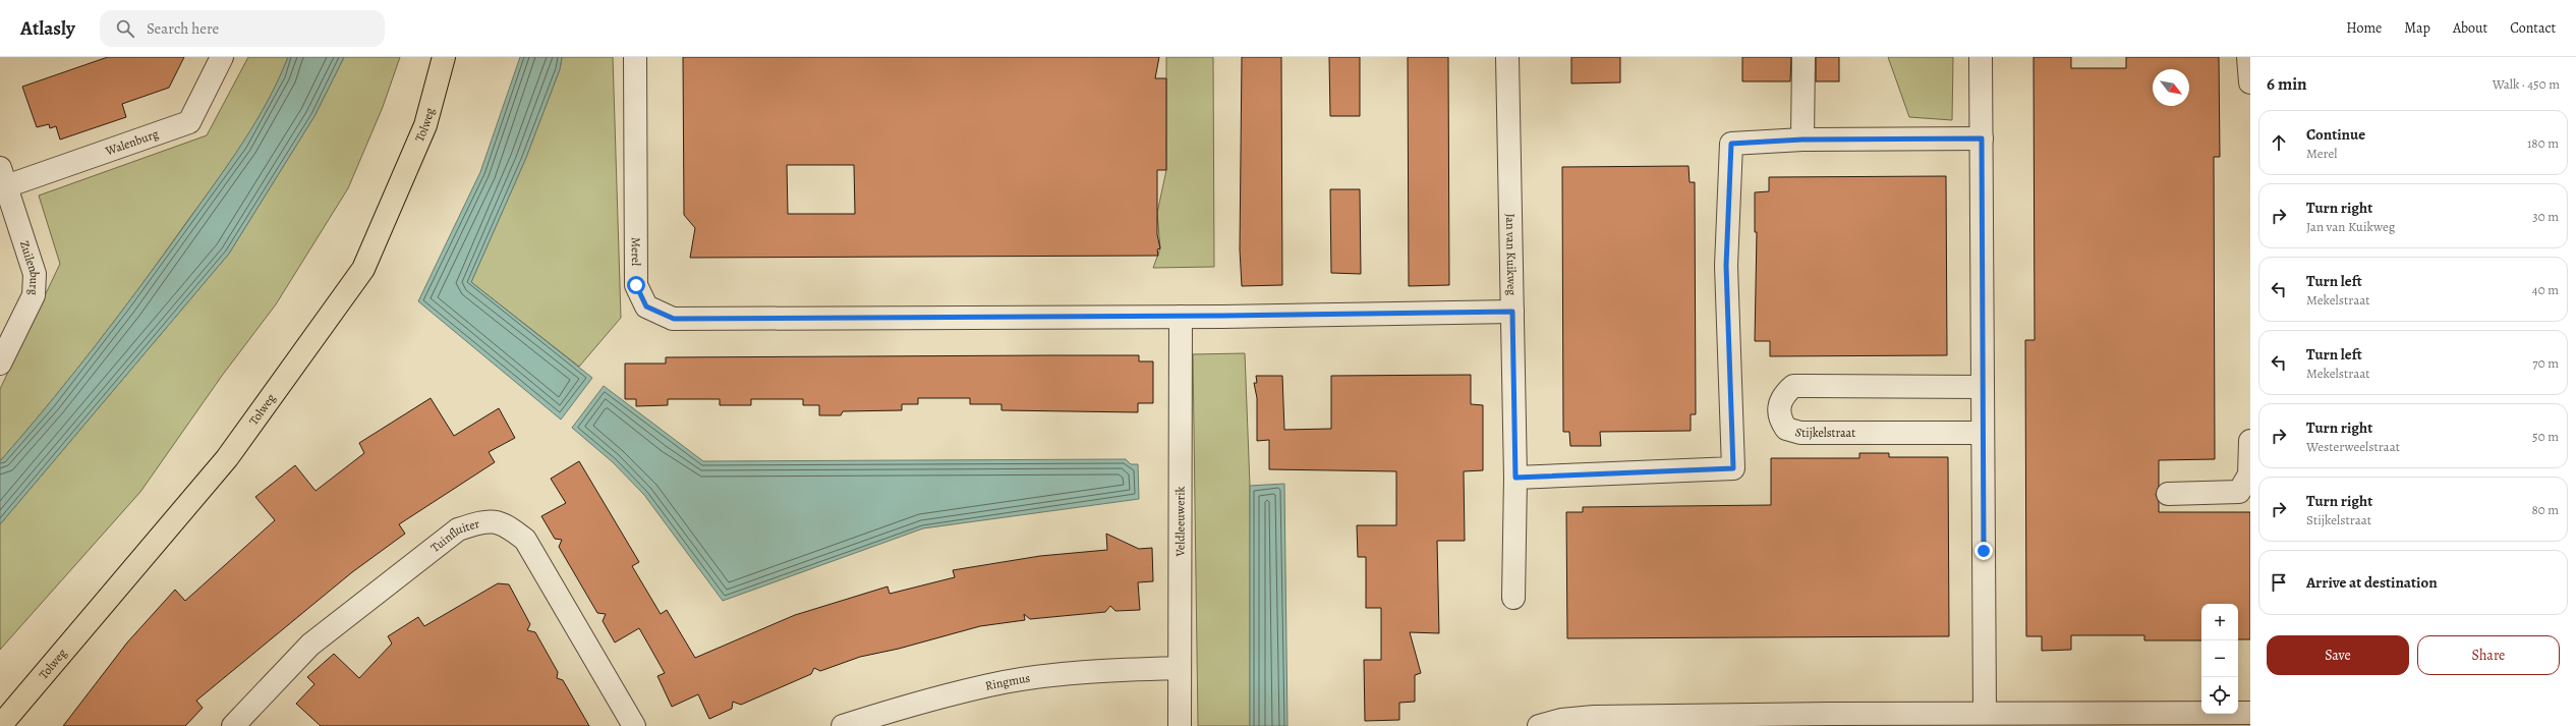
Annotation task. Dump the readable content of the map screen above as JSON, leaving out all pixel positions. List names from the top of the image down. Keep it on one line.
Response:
{"streets":{"main road":["Tolweg"],"street":["Walenburg","Merel","Jan van Kuikweg","Zuilenburg","Stijkelstraat","Veldleeuwerik","Tuinfluiter","Ringmus"]},"crossings":[["Walenburg","Zuilenburg"],["Merel","Jan van Kuikweg"],["Merel","Veldleeuwerik"],["Veldleeuwerik","Ringmus"]],"north":"bottom right","page":{"header":"Atlasly","search":"Search here","nav":["Home","Map","About","Contact"],"heading":["6 min","Walk · 450 m"],"list":[["Continue","Merel","180 m"],["Turn right","Jan van Kuikweg","30 m"],["Turn left","Mekelstraat","40 m"],["Turn left","Mekelstraat","70 m"],["Turn right","Westerweelstraat","50 m"],["Turn right","Stijkelstraat","80 m"],"Arrive at destination"],"map_buttons":["+","−"],"buttons":["Save","Share"]}}
